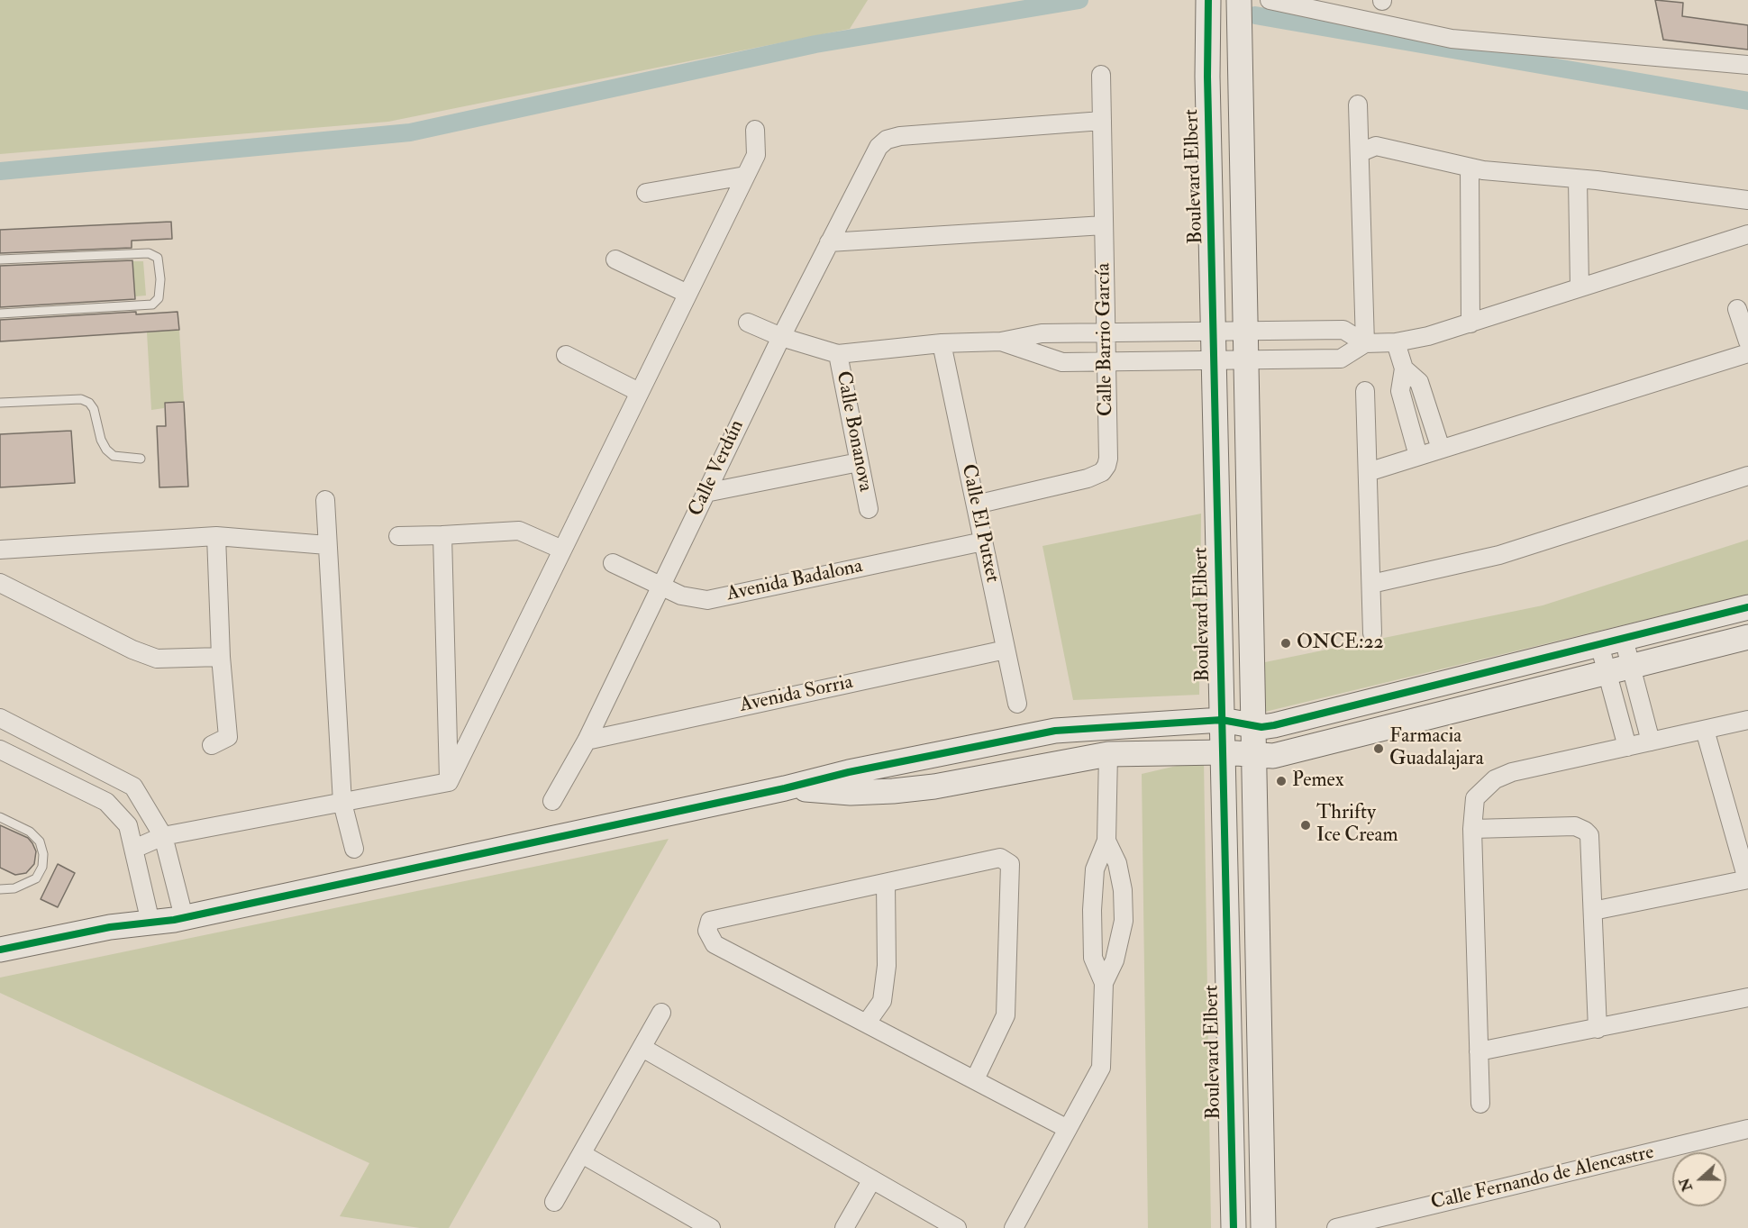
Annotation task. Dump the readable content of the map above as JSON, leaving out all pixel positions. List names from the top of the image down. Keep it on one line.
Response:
{"streets":{"street":["Boulevard Elbert","Calle Barrio García","Calle Bonanova","Calle Verdún","Calle El Putxet","Avenida Badalona","Avenida Sorria","Calle Fernando de Alencastre"]},"crossings":[["Calle Barrio García","Calle Verdún"],["Calle Barrio García","Calle El Putxet"],["Calle Verdún","Avenida Badalona"],["Calle Verdún","Avenida Sorria"],["Calle El Putxet","Avenida Badalona"],["Calle El Putxet","Avenida Sorria"]],"places":["ONCE:22","Farmacia Guadalajara","Pemex","Thrifty Ice Cream"],"north":"left"}
